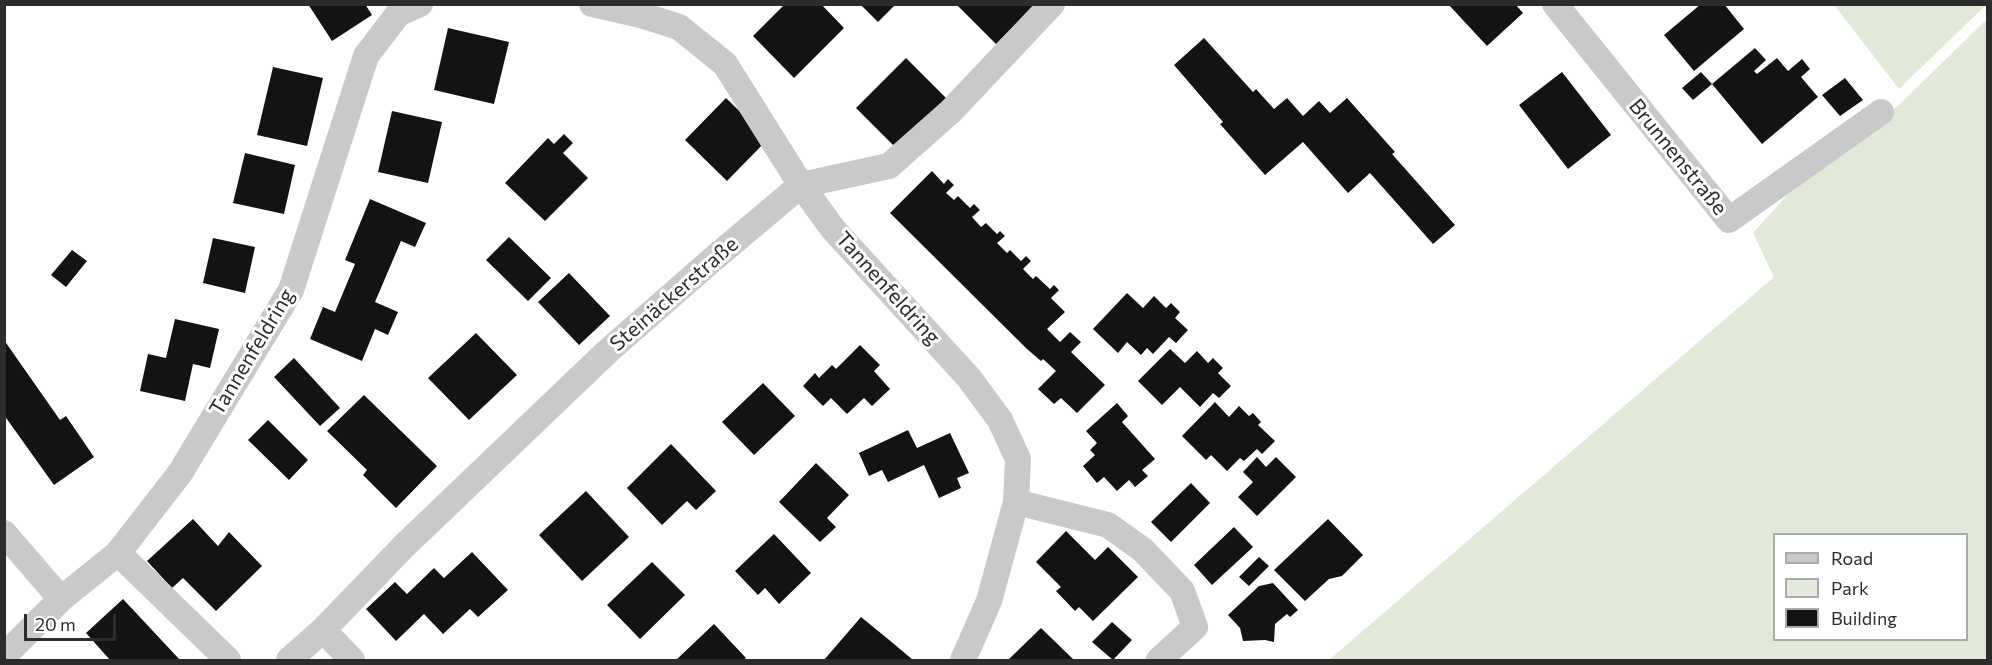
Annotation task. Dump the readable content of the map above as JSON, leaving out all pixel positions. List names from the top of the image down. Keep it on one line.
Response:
{"streets":{"street":["Brunnenstraße","Tannenfeldring","Steinäckerstraße"]},"crossings":[["Tannenfeldring","Steinäckerstraße"]],"legend":["Road","Park","Building"],"scale_bar":"20 m"}
